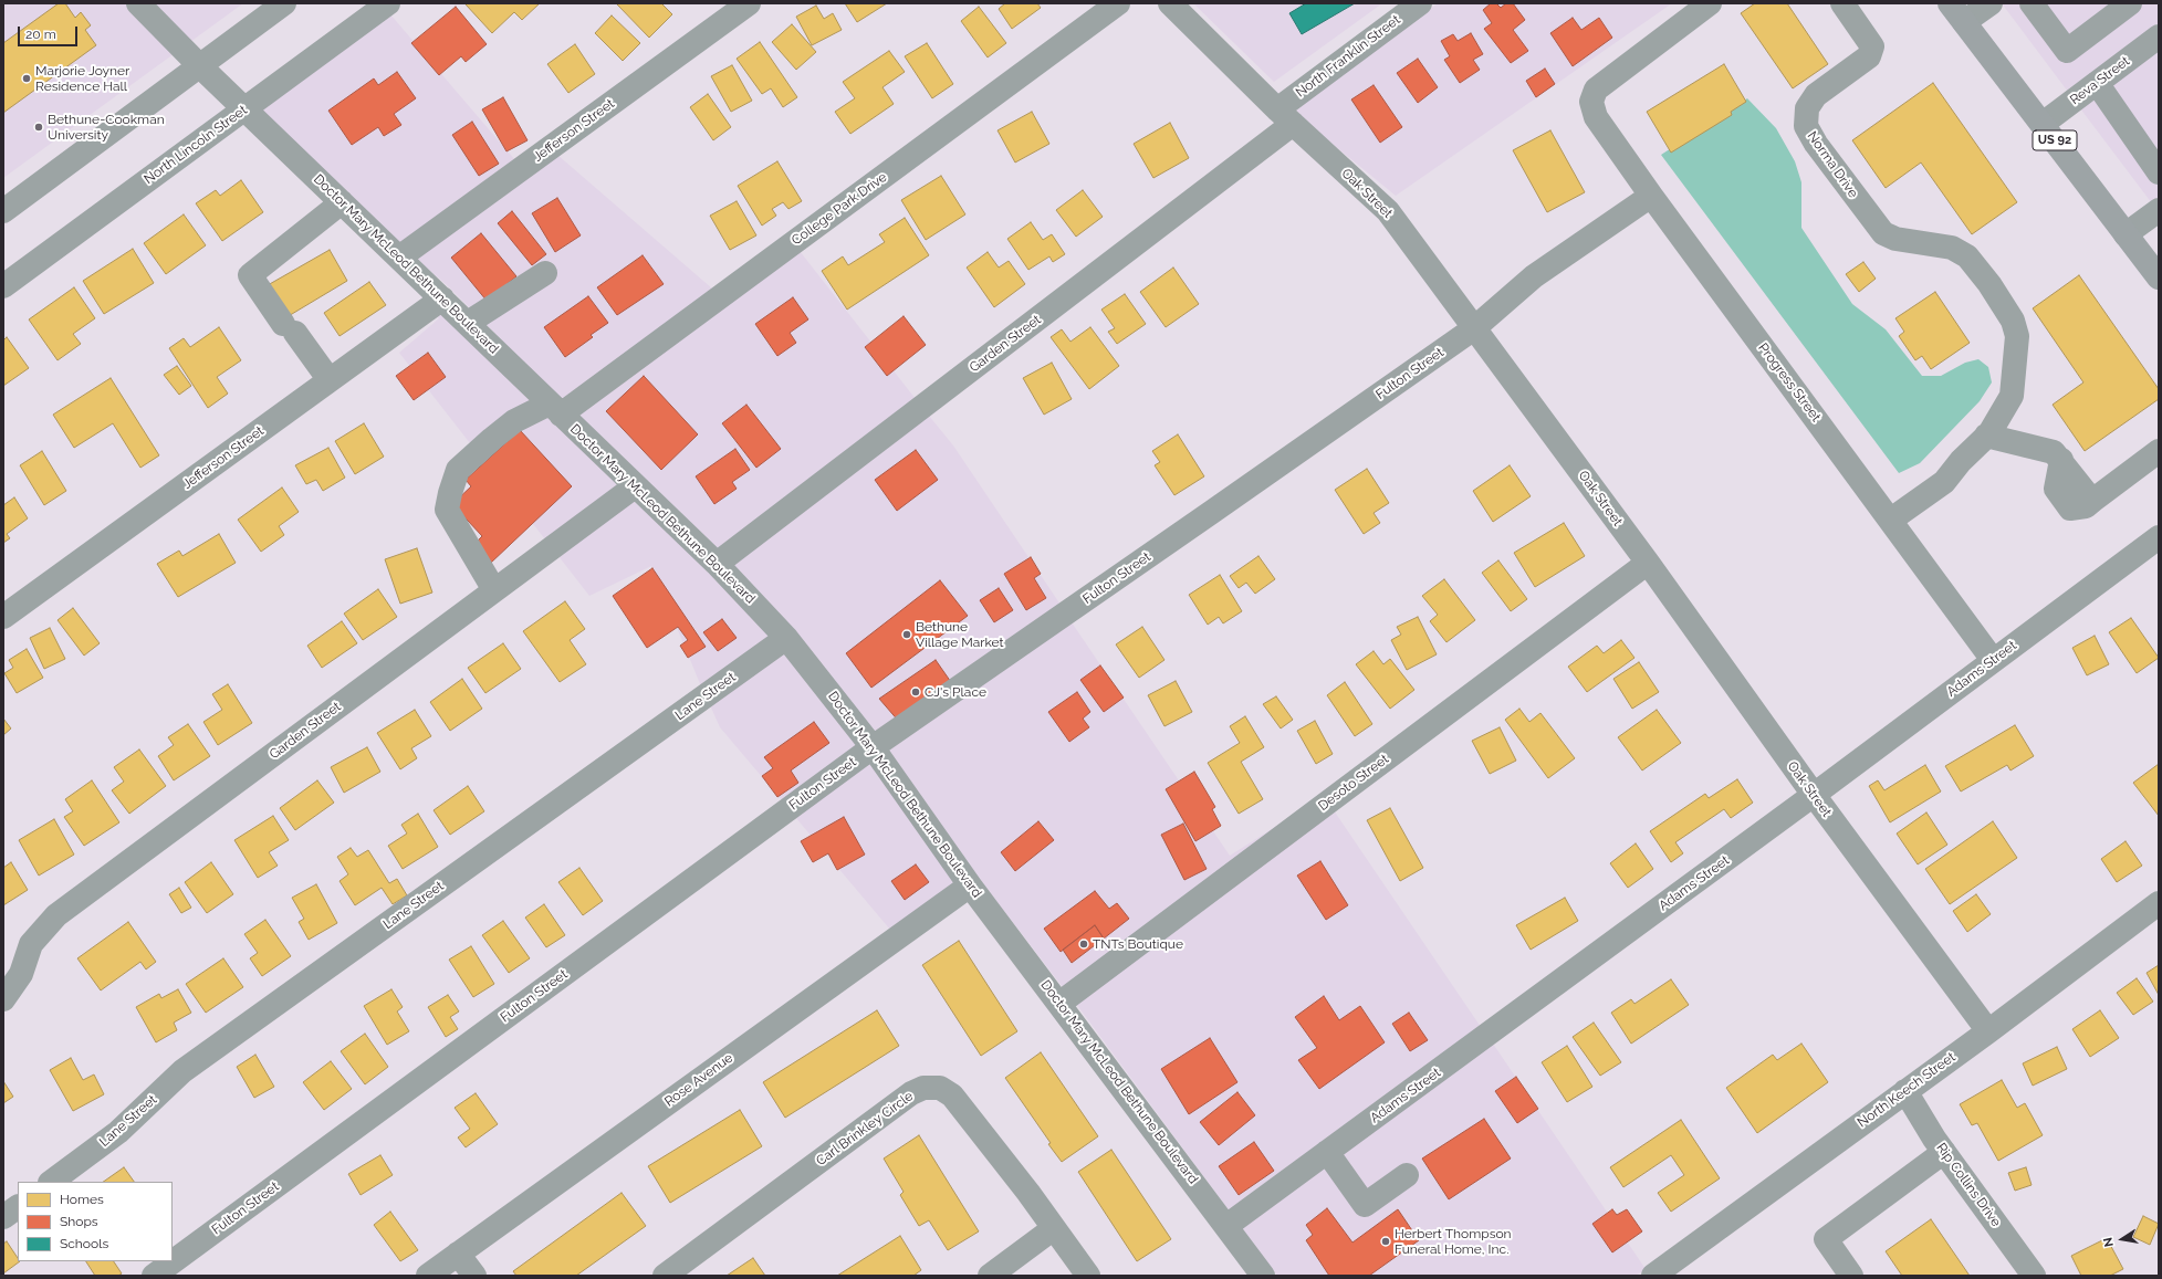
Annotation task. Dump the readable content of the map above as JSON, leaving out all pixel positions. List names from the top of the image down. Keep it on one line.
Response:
{"streets":{"main road":["US 92"],"street":["North Franklin Street","Reva Street","Jefferson Street","North Lincoln Street","Norma Drive","Oak Street","College Park Drive","Doctor Mary McLeod Bethune Boulevard","Garden Street","Fulton Street","Progress Street","Adams Street","Lane Street","Desoto Street","Rose Avenue","North Keech Street","Carl Brinkley Circle","Rip Collins Drive"]},"crossings":[["North Franklin Street","Oak Street"],["North Franklin Street","Garden Street"],["Reva Street","US 92"],["Jefferson Street","Doctor Mary McLeod Bethune Boulevard"],["North Lincoln Street","Doctor Mary McLeod Bethune Boulevard"],["Oak Street","Garden Street"],["Oak Street","Fulton Street"],["Oak Street","Adams Street"],["Oak Street","Desoto Street"],["Oak Street","North Keech Street"],["College Park Drive","Doctor Mary McLeod Bethune Boulevard"],["College Park Drive","Garden Street"],["Doctor Mary McLeod Bethune Boulevard","Garden Street"],["Doctor Mary McLeod Bethune Boulevard","Fulton Street"],["Doctor Mary McLeod Bethune Boulevard","Adams Street"],["Doctor Mary McLeod Bethune Boulevard","Lane Street"],["Doctor Mary McLeod Bethune Boulevard","Desoto Street"],["Doctor Mary McLeod Bethune Boulevard","Rose Avenue"],["Fulton Street","Progress Street"],["Progress Street","Adams Street"],["North Keech Street","Rip Collins Drive"]],"places":["Marjorie Joyner Residence Hall","Bethune-Cookman University","Bethune Village Market","CJ's Place","TNTs Boutique","Herbert Thompson Funeral Home, Inc."],"legend":["Homes","Shops","Schools"],"scale_bar":"20 m","north":"left"}
